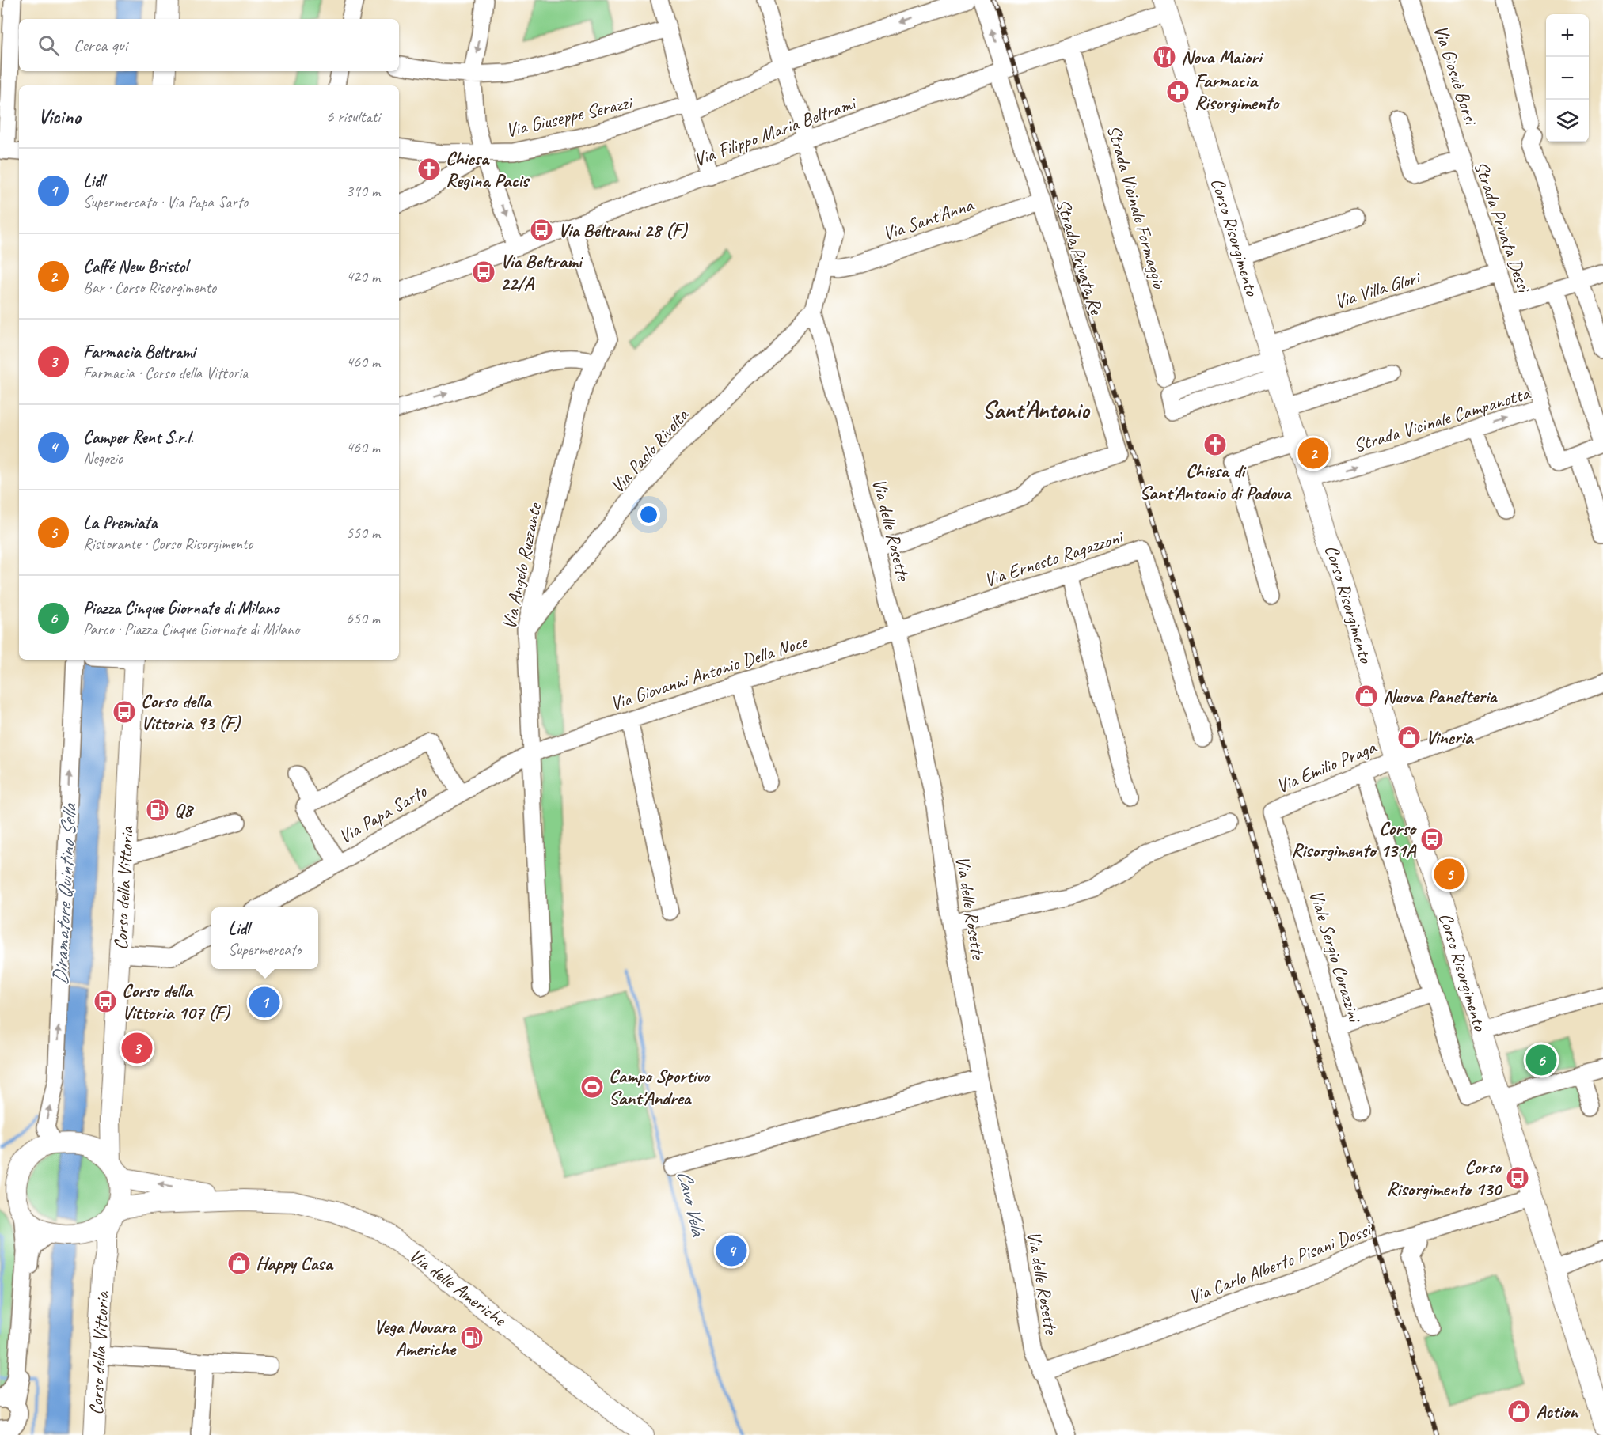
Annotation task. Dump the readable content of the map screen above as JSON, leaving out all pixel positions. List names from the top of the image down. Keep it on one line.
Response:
{"streets":{"main road":["Corso Risorgimento","Corso della Vittoria","Via delle Americhe"],"street":["Via Giosuè Borsi","Via Giuseppe Serazzi","Via Filippo Maria Beltrami","Strada Vicinale Formaggio","Via Sant'Anna","Strada Privata Dessì","Strada Privata Re","Via Villa Glori","Strada Vicinale Campanotta","Via Paolo Rivolta","Via delle Rosette","Via Ernesto Ragazzoni","Via Angelo Ruzzante","Via Giovanni Antonio Della Noce","Via Emilio Praga","Via Papa Sarto","Viale Sergio Corazzini","Via Carlo Alberto Pisani Dossi"]},"crossings":[["Via Giosuè Borsi","Strada Privata Dessì"],["Via Giuseppe Serazzi","Via delle Rosette"],["Via Filippo Maria Beltrami","Strada Vicinale Formaggio"],["Via Filippo Maria Beltrami","Corso Risorgimento"],["Via Filippo Maria Beltrami","Strada Privata Re"],["Via Filippo Maria Beltrami","Via delle Rosette"],["Via Filippo Maria Beltrami","Via Angelo Ruzzante"],["Via Sant'Anna","Strada Privata Re"],["Via Sant'Anna","Via delle Rosette"],["Strada Privata Dessì","Via Villa Glori"],["Strada Privata Dessì","Strada Vicinale Campanotta"],["Corso Risorgimento","Via Villa Glori"],["Corso Risorgimento","Strada Vicinale Campanotta"],["Corso Risorgimento","Via Emilio Praga"],["Corso Risorgimento","Via Carlo Alberto Pisani Dossi"],["Strada Privata Re","Via delle Rosette"],["Via Paolo Rivolta","Via delle Rosette"],["Via Paolo Rivolta","Via Angelo Ruzzante"],["Via delle Rosette","Via Ernesto Ragazzoni"],["Via delle Rosette","Via Giovanni Antonio Della Noce"],["Via delle Rosette","Via Carlo Alberto Pisani Dossi"],["Via Ernesto Ragazzoni","Via Giovanni Antonio Della Noce"],["Via Angelo Ruzzante","Via Giovanni Antonio Della Noce"],["Via Angelo Ruzzante","Via Papa Sarto"],["Via Giovanni Antonio Della Noce","Via Papa Sarto"],["Via Emilio Praga","Viale Sergio Corazzini"],["Corso della Vittoria","Via delle Americhe"]],"districts":["Sant'Antonio"],"water":["Diramatore Quintino Sella","Cavo Vela"],"places":{"restaurant":["Nova Maiori"],"pharmacy":["Farmacia Risorgimento"],"church":["Chiesa Regina Pacis","Chiesa di Sant'Antonio di Padova"],"bus stop":["Via Beltrami 28 (F)","Via Beltrami 22/A","Corso della Vittoria 93 (F)","Corso Risorgimento 131A","Corso della Vittoria 107 (F)","Corso Risorgimento 130"],"shop":["Nuova Panetteria","Vineria","Happy Casa","Action"],"fuel station":["Q8","Vega Novara Americhe"],"sports":["Campo Sportivo Sant'Andrea"]},"page":{"map_buttons":["+","−"],"search":"Cerca qui","heading":["Vicino","6 risultati"],"list":[{"mark":"1","name":"Lidl","note":"Supermercato · Via Papa Sarto","value":"390 m"},{"mark":"2","name":"Caffé New Bristol","note":"Bar · Corso Risorgimento","value":"420 m"},{"mark":"3","name":"Farmacia Beltrami","note":"Farmacia · Corso della Vittoria","value":"460 m"},{"mark":"4","name":"Camper Rent S.r.l.","note":"Negozio","value":"460 m"},{"mark":"5","name":"La Premiata","note":"Ristorante · Corso Risorgimento","value":"550 m"},{"mark":"6","name":"Piazza Cinque Giornate di Milano","note":"Parco · Piazza Cinque Giornate di Milano","value":"650 m"}],"pins":["2","5","1","3","6","4"],"popup":["Lidl","Supermercato"]}}
